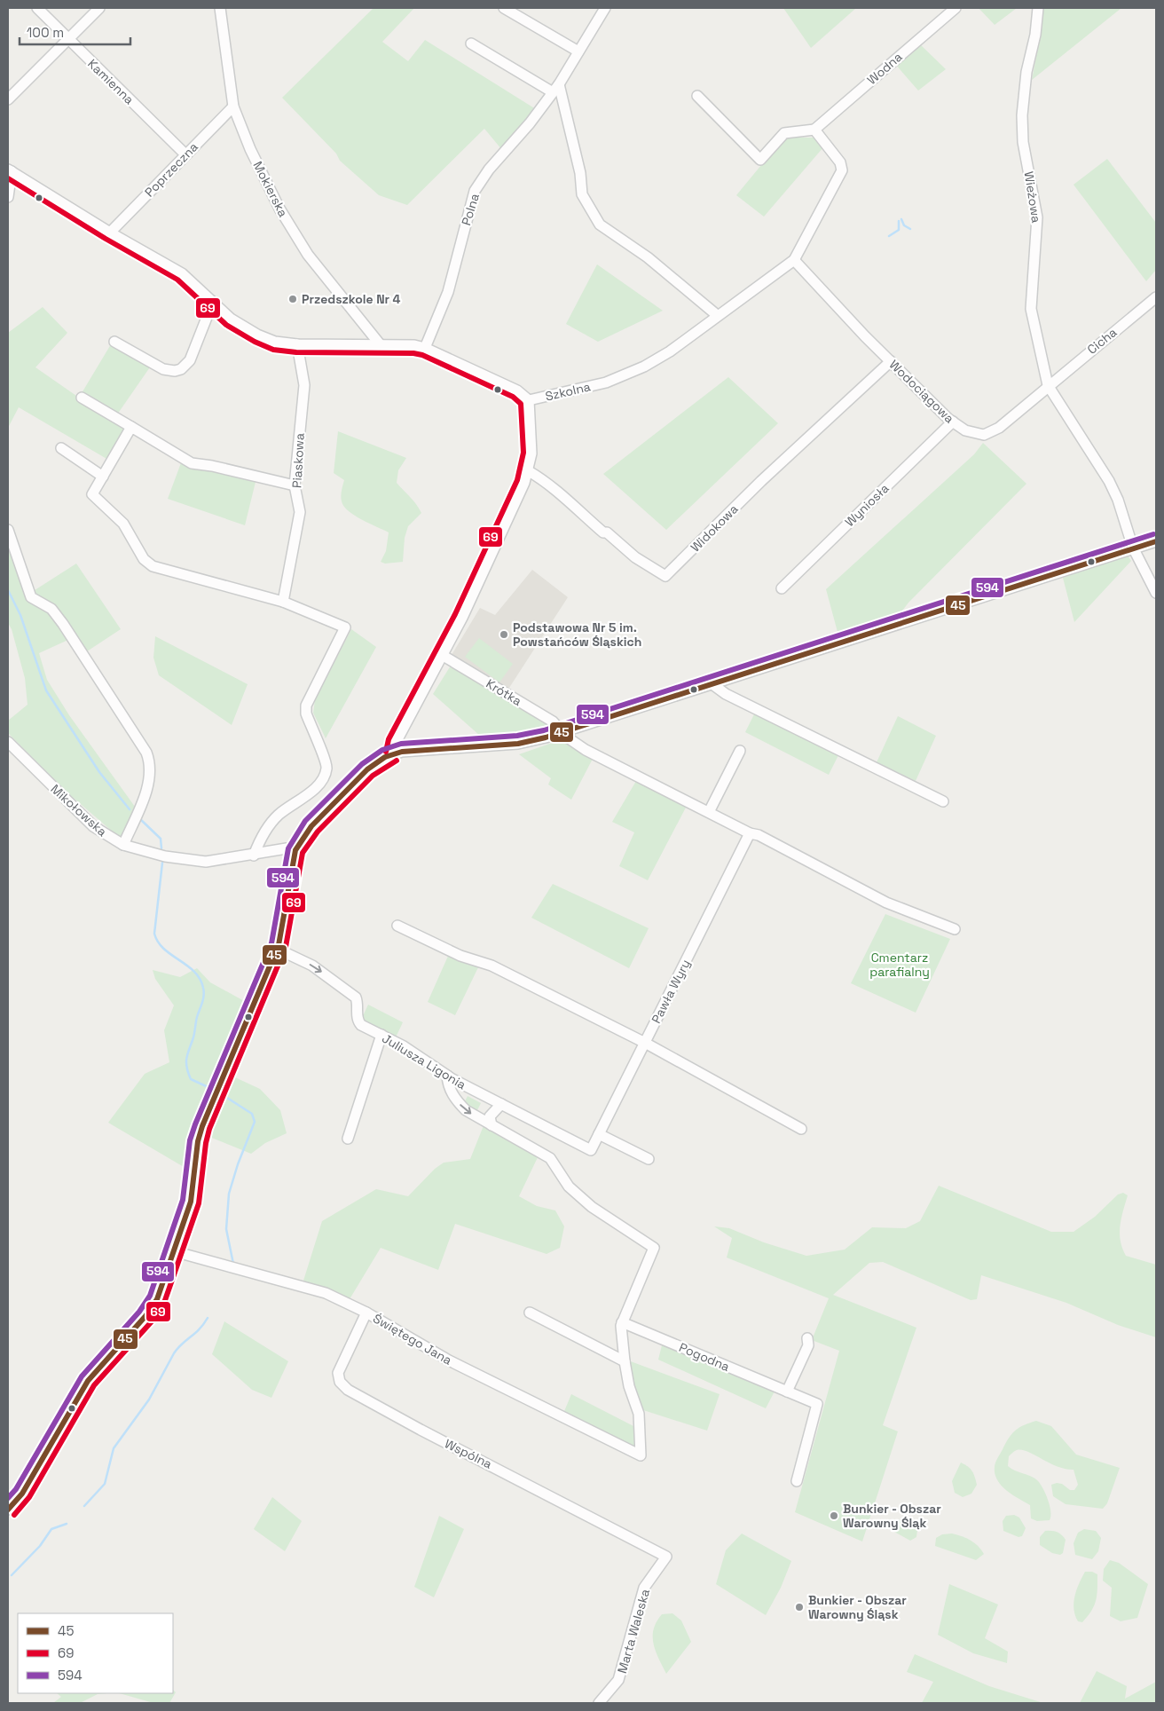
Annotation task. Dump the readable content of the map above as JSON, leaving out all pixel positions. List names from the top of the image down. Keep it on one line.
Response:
{"streets":{"street":["Wodna","Kamienna","Poprzeczna","Mokierska","Wieżowa","Polna","Cicha","Szkolna","Wodociągowa","Piaskowa","Wyniosła","Widokowa","Krótka","Mikołowska","Pawła Wyry","Juliusza Ligonia","Świętego Jana","Pogodna","Wspólna","Marta Waleska"]},"crossings":[["Kamienna","Poprzeczna"],["Poprzeczna","Mokierska"],["Wieżowa","Cicha"],["Wieżowa","Wodociągowa"],["Cicha","Wodociągowa"],["Szkolna","Wodociągowa"],["Szkolna","Widokowa"],["Szkolna","Krótka"],["Wodociągowa","Wyniosła"],["Wodociągowa","Widokowa"],["Krótka","Pawła Wyry"],["Pawła Wyry","Juliusza Ligonia"],["Świętego Jana","Wspólna"],["Wspólna","Marta Waleska"]],"one_way":["Juliusza Ligonia"],"parks":["Cmentarz parafialny"],"places":["Przedszkole Nr 4","Podstawowa Nr 5 im. Powstańców Śląskich","Bunkier - Obszar Warowny Śląk","Bunkier - Obszar Warowny Śląsk"],"lines":["transit line 69","transit line 594","transit line 45"],"legend":["45","69","594"],"scale_bar":"100 m"}
